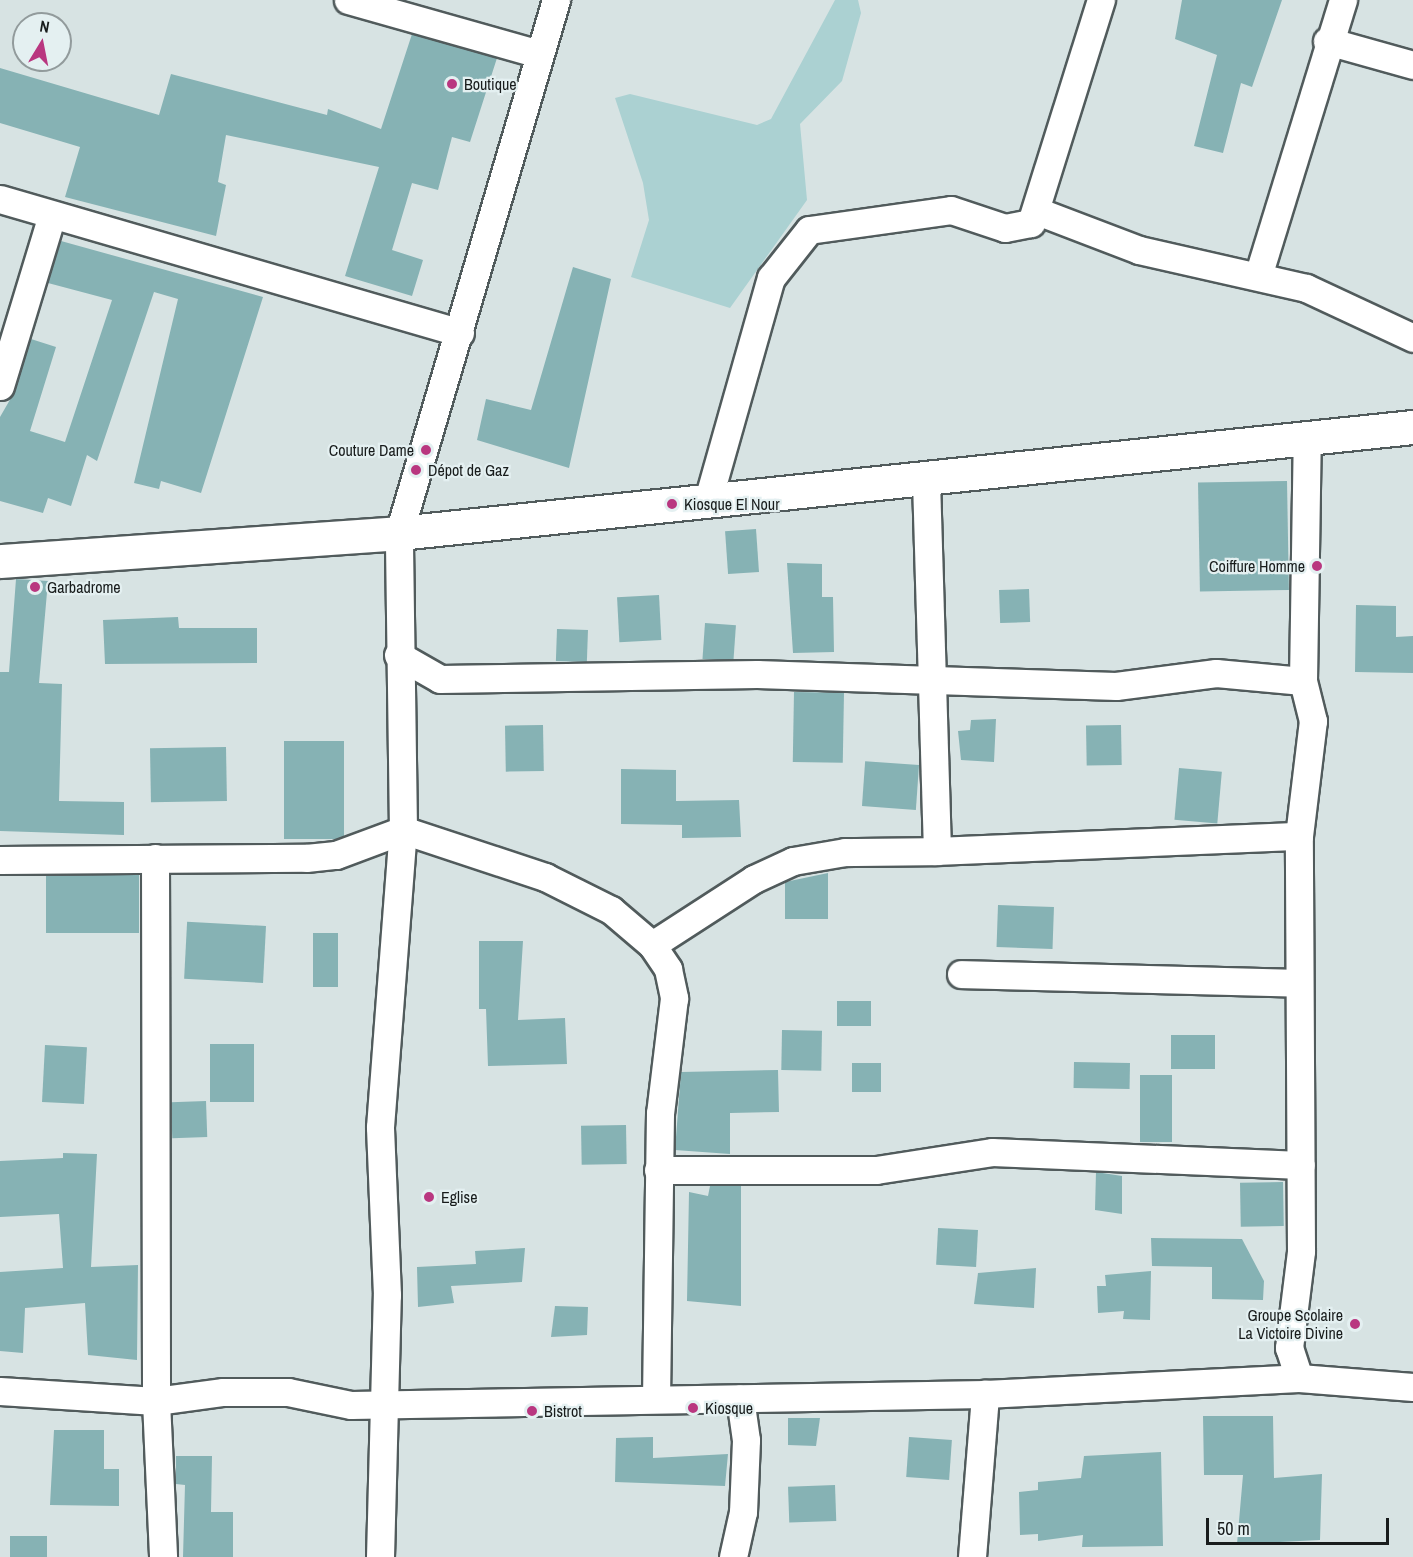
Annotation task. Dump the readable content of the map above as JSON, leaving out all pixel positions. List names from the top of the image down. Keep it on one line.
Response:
{"places":["Boutique","Couture Dame","Dépot de Gaz","Kiosque El Nour","Coiffure Homme","Garbadrome","Eglise","Groupe Scolaire La Victoire Divine","Kiosque","Bistrot"],"scale_bar":"50 m","north":"top"}
